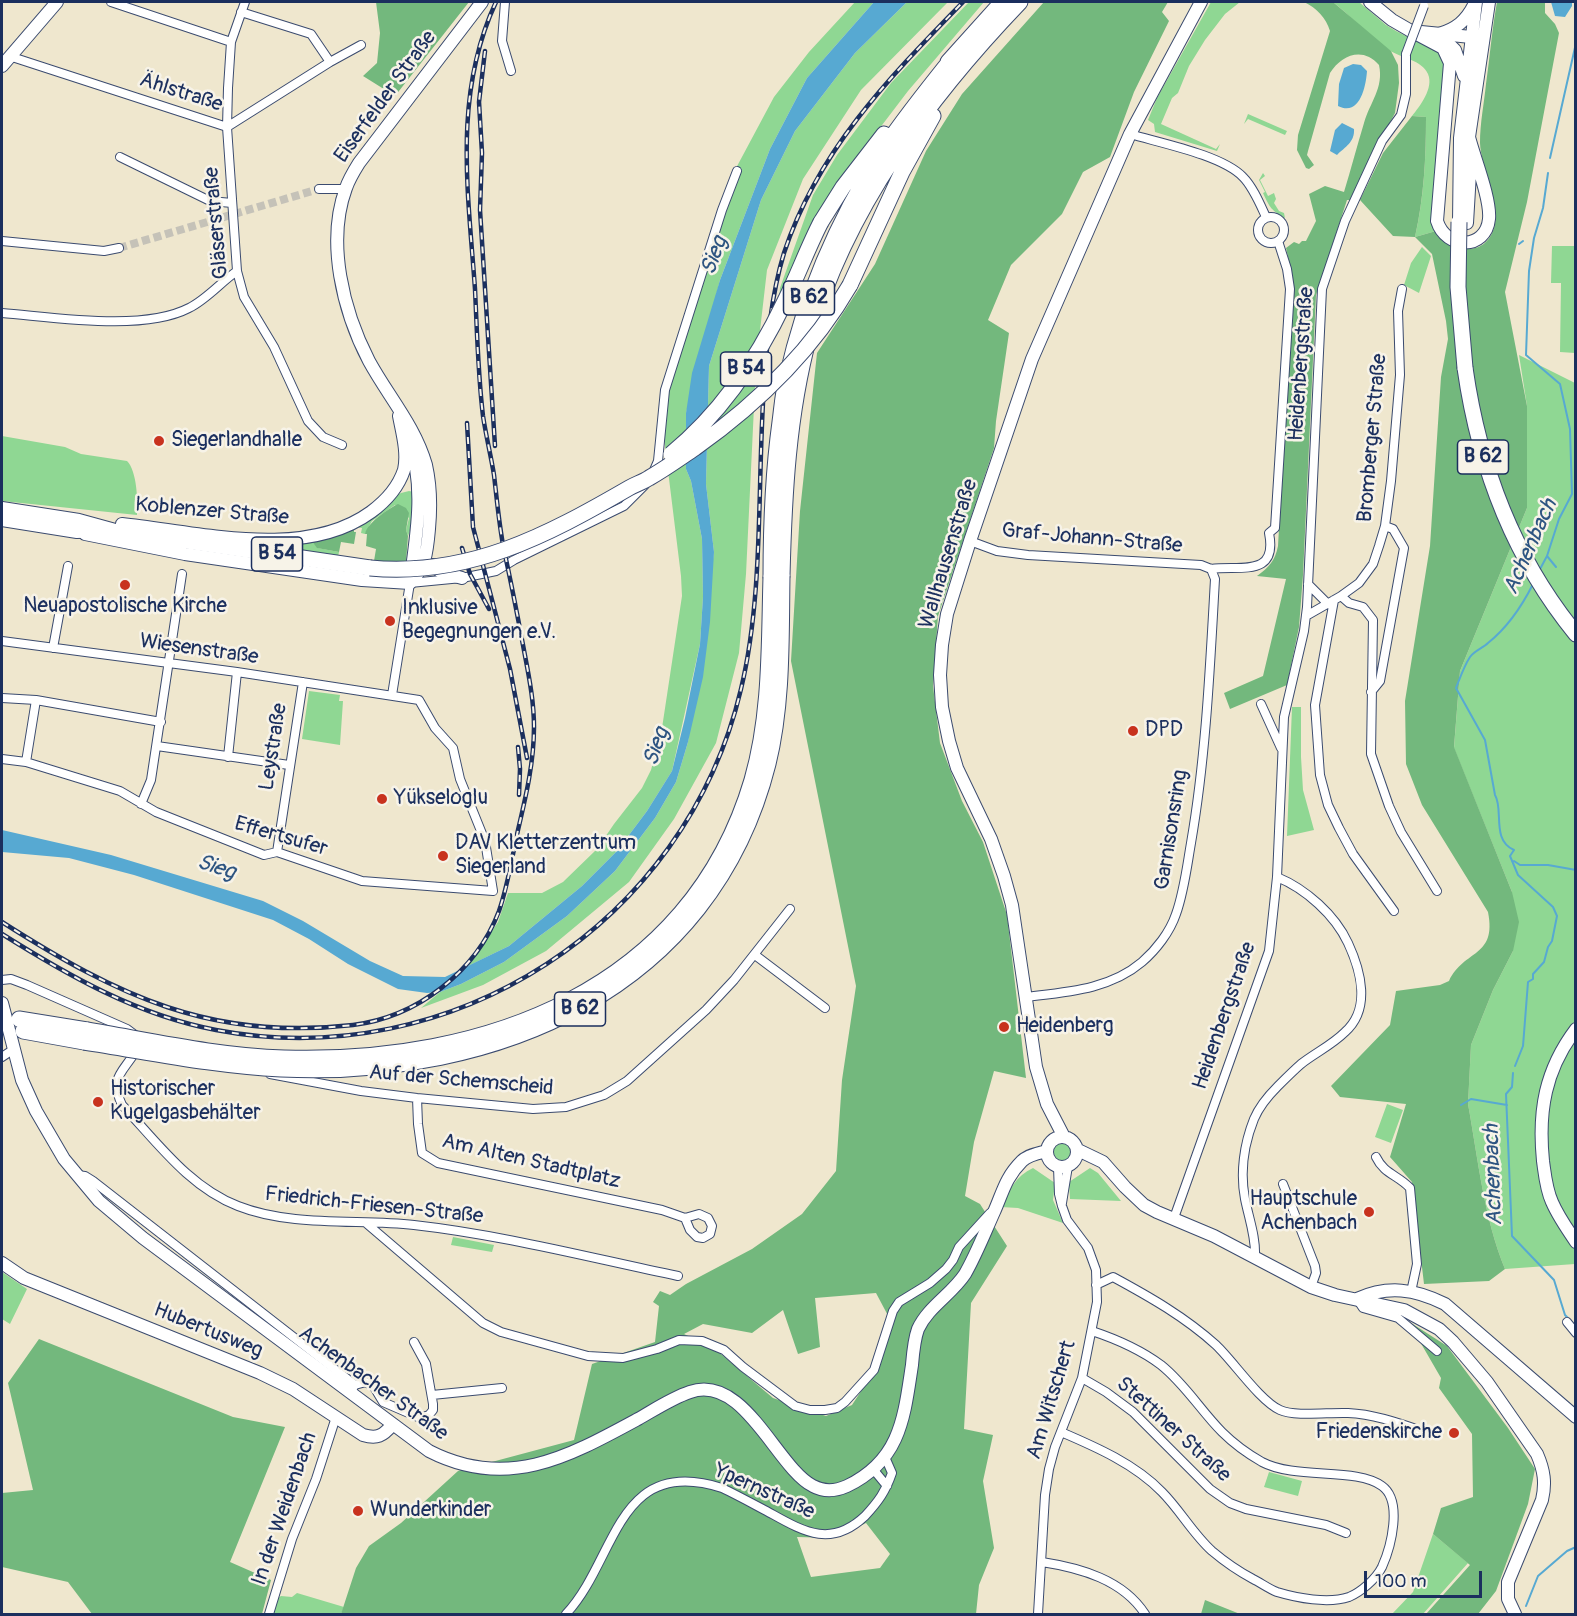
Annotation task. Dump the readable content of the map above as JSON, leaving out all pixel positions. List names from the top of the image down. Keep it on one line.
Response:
{"streets":{"highway":["B 62","B 54"],"main road":["Eiserfelder Straße","Koblenzer Straße","Wallhausenstraße","Hubertusweg","Achenbacher Straße"],"street":["Ählstraße","Gläserstraße","Heidenbergstraße","Bromberger Straße","Graf-Johann-Straße","Wiesenstraße","Leystraße","Garnisonsring","Effertsufer","Auf der Schemscheid","Am Alten Stadtplatz","Friedrich-Friesen-Straße","Am Witschert","Stettiner Straße","Ypernstraße","In der Weidenbach"]},"crossings":[["Ählstraße","Gläserstraße"],["Eiserfelder Straße","Koblenzer Straße"],["B 62","B 54"],["Heidenbergstraße","Bromberger Straße"],["B 54","Koblenzer Straße"],["Graf-Johann-Straße","Wallhausenstraße"],["Graf-Johann-Straße","Garnisonsring"],["Wallhausenstraße","Garnisonsring"],["Wallhausenstraße","Achenbacher Straße"],["Wallhausenstraße","Am Witschert"],["Wiesenstraße","Leystraße"],["Wiesenstraße","Effertsufer"],["Leystraße","Effertsufer"],["Auf der Schemscheid","Am Alten Stadtplatz"],["Auf der Schemscheid","Friedrich-Friesen-Straße"],["Hubertusweg","Achenbacher Straße"],["Hubertusweg","In der Weidenbach"],["Achenbacher Straße","Am Witschert"],["Am Witschert","Stettiner Straße"]],"water":["Sieg","Achenbach"],"places":["Siegerlandhalle","Neuapostolische Kirche","Inklusive Begegnungen e.V.","DPD","Yükseloglu","DAV Kletterzentrum Siegerland","Heidenberg","Historischer Kugelgasbehälter","Hauptschule Achenbach","Friedenskirche","Wunderkinder"],"scale_bar":"100 m"}
